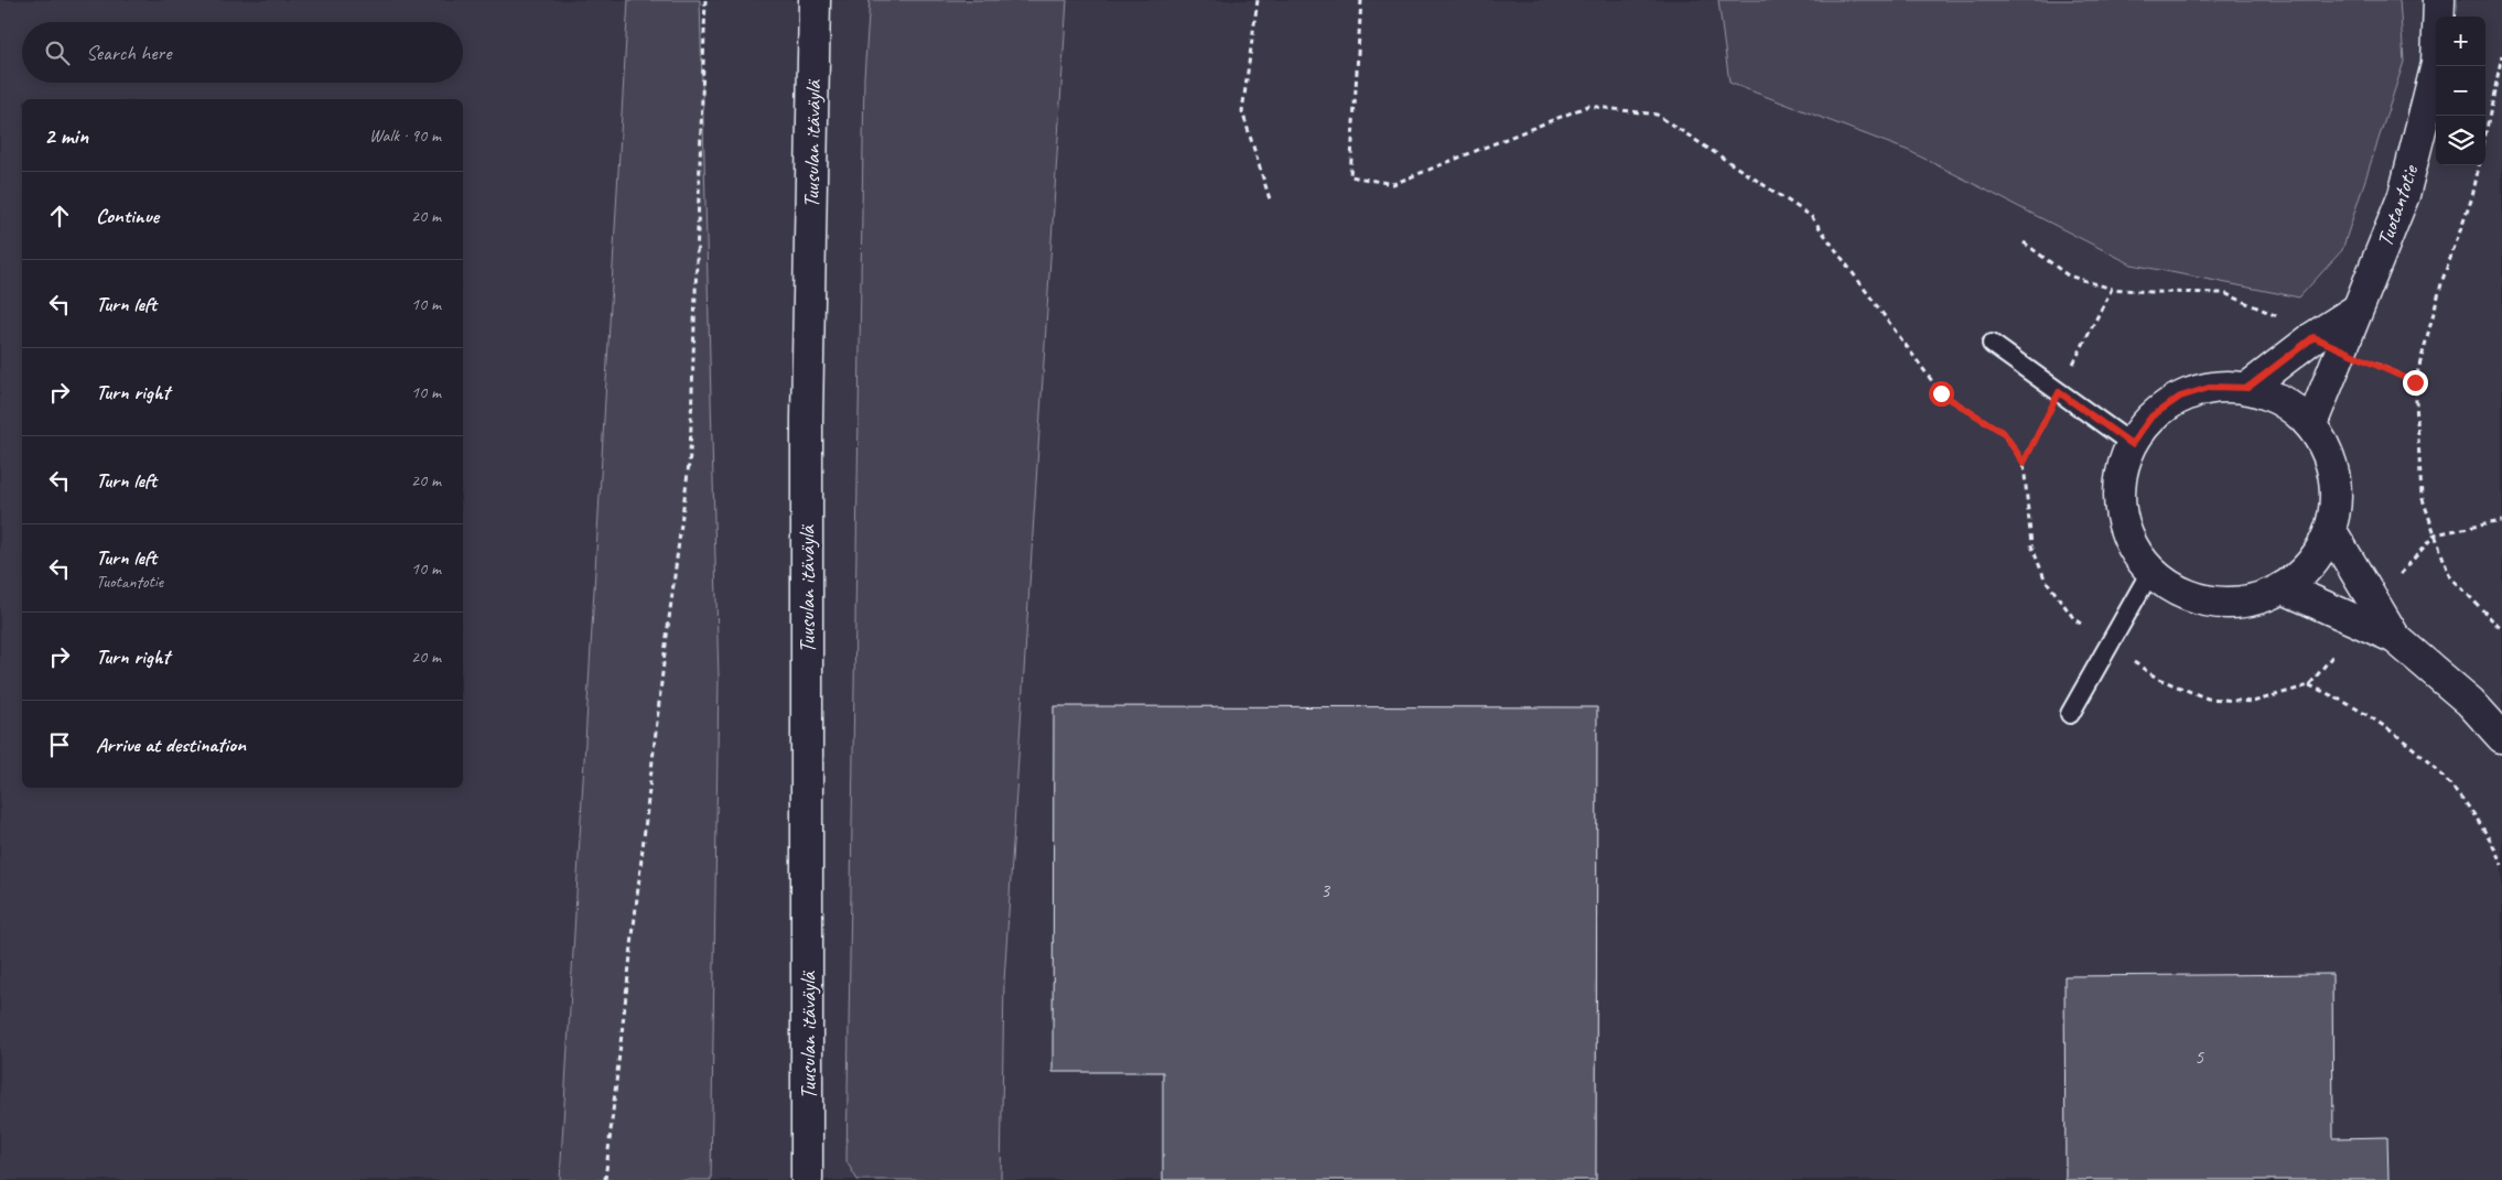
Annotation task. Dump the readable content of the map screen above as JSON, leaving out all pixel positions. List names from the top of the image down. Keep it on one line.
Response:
{"streets":{"street":["Tuusulan itäväylä","Tuotantotie"]},"house_numbers":["3","5"],"page":{"map_buttons":["+","−"],"search":"Search here","heading":["2 min","Walk · 90 m"],"list":[["Continue","20 m"],["Turn left","10 m"],["Turn right","10 m"],["Turn left","20 m"],["Turn left","Tuotantotie","10 m"],["Turn right","20 m"],"Arrive at destination"]}}
